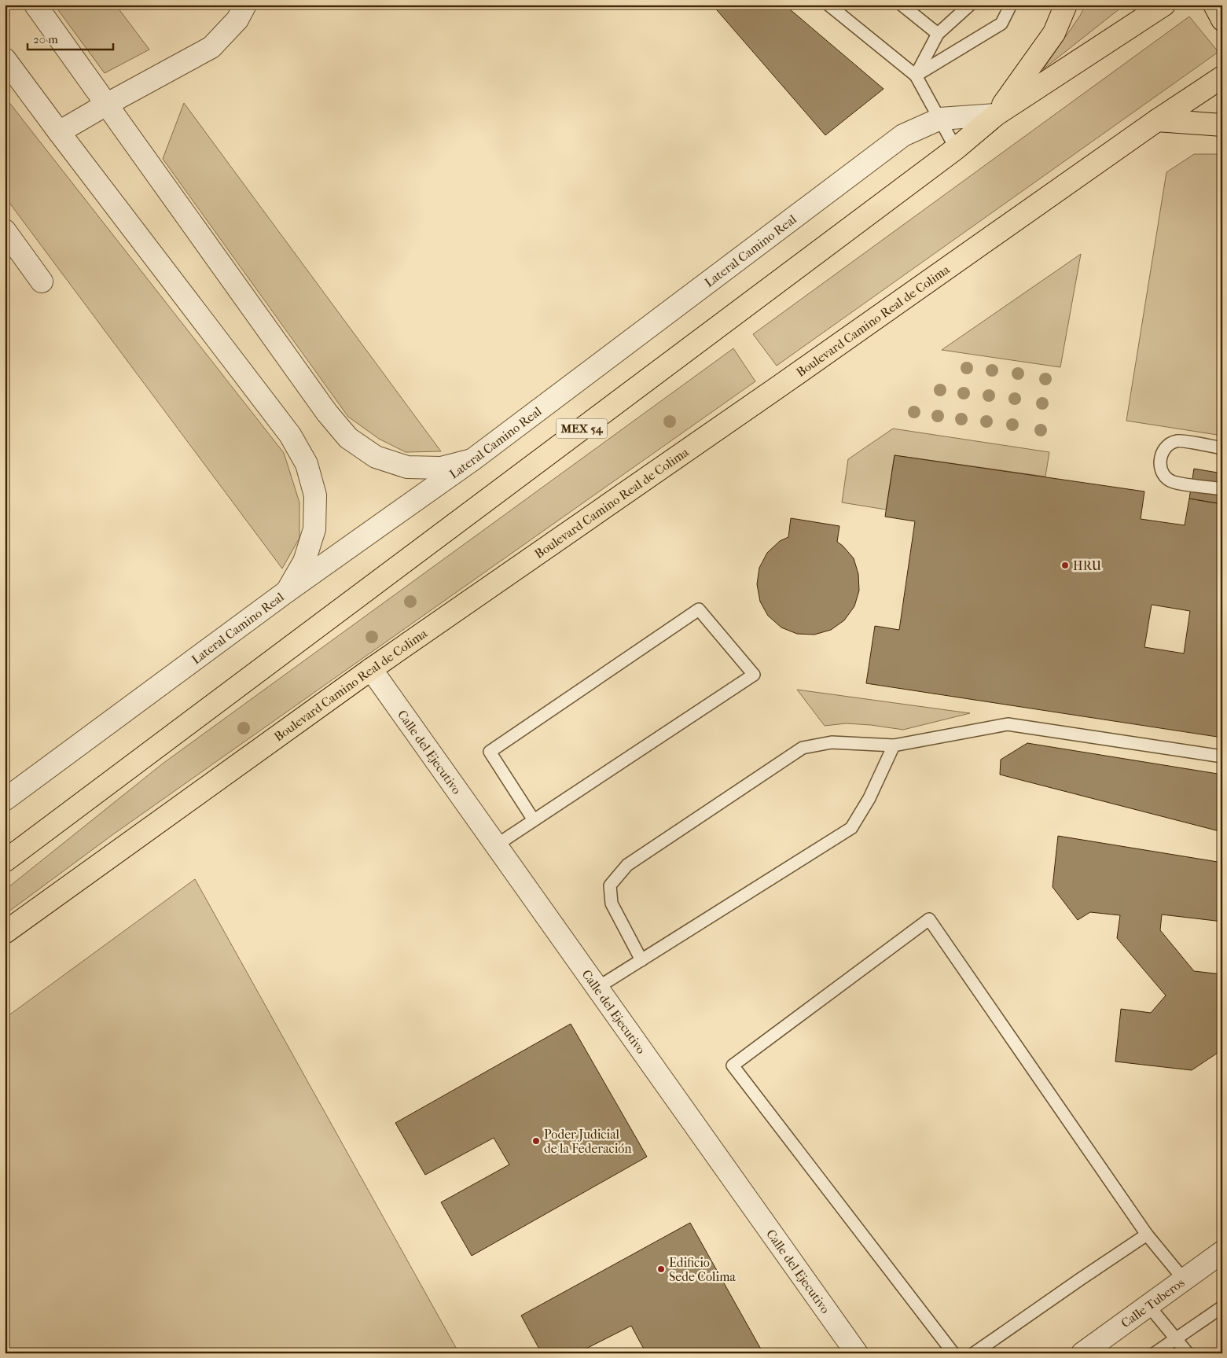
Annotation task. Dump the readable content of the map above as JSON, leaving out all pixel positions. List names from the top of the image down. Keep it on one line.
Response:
{"streets":{"main road":["Boulevard Camino Real de Colima","MEX 54"],"street":["Lateral Camino Real","Calle del Ejecutivo","Calle Tuberos"]},"crossings":[["Lateral Camino Real","MEX 54"],["Boulevard Camino Real de Colima","Calle del Ejecutivo"]],"places":["HRU","Poder Judicial de la Federación","Edificio Sede Colima"],"scale_bar":"20 m"}
